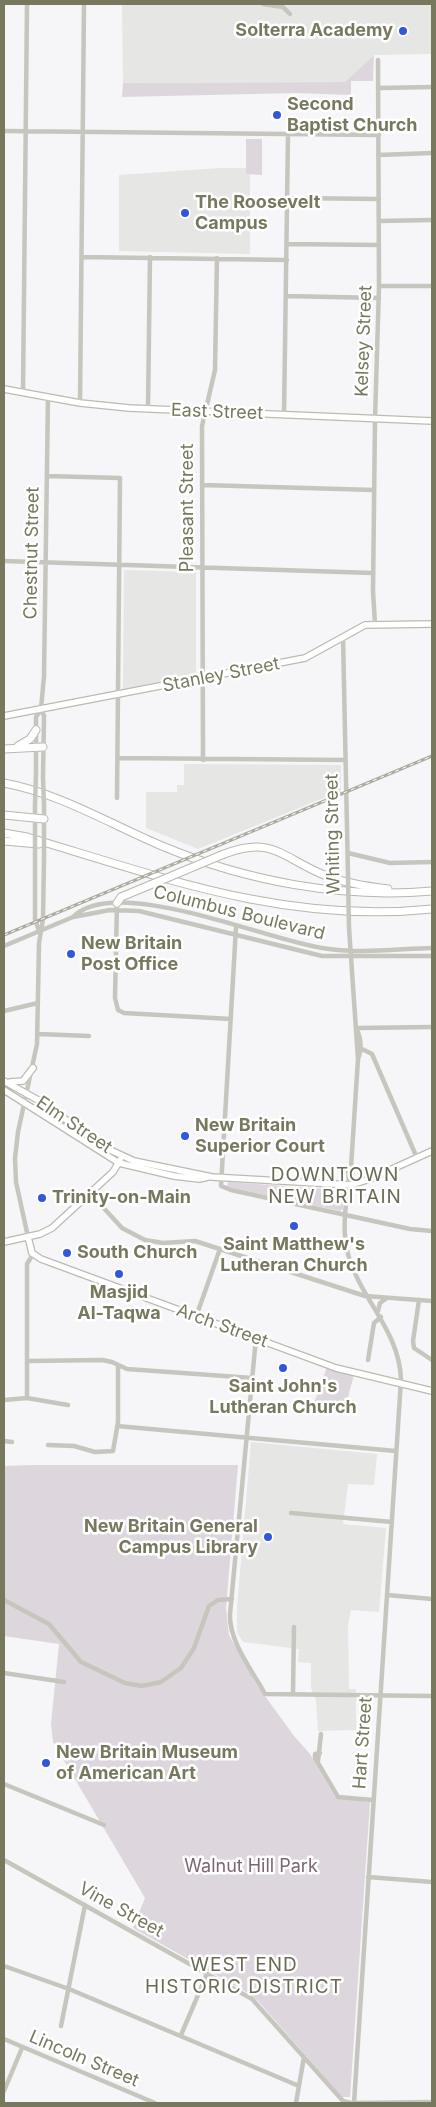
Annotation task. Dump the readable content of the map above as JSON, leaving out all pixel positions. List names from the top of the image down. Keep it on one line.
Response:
{"streets":{"main road":["East Street","Stanley Street","Elm Street","Arch Street"],"street":["Kelsey Street","Pleasant Street","Chestnut Street","Whiting Street","Columbus Boulevard","Hart Street","Vine Street","Lincoln Street"]},"crossings":[["Kelsey Street","East Street"],["Kelsey Street","Stanley Street"],["East Street","Pleasant Street"],["East Street","Chestnut Street"],["Pleasant Street","Stanley Street"],["Chestnut Street","Stanley Street"],["Chestnut Street","Columbus Boulevard"],["Chestnut Street","Elm Street"],["Stanley Street","Whiting Street"],["Whiting Street","Columbus Boulevard"],["Whiting Street","Hart Street"],["Arch Street","Hart Street"],["Hart Street","Vine Street"]],"districts":["DOWNTOWN NEW BRITAIN","WEST END HISTORIC DISTRICT"],"parks":["Walnut Hill Park"],"places":["Solterra Academy","Second Baptist Church","The Roosevelt Campus","New Britain Post Office","New Britain Superior Court","Trinity-on-Main","Saint Matthew's Lutheran Church","South Church","Masjid Al-Taqwa","Saint John's Lutheran Church","New Britain General Campus Library","New Britain Museum of American Art"]}
